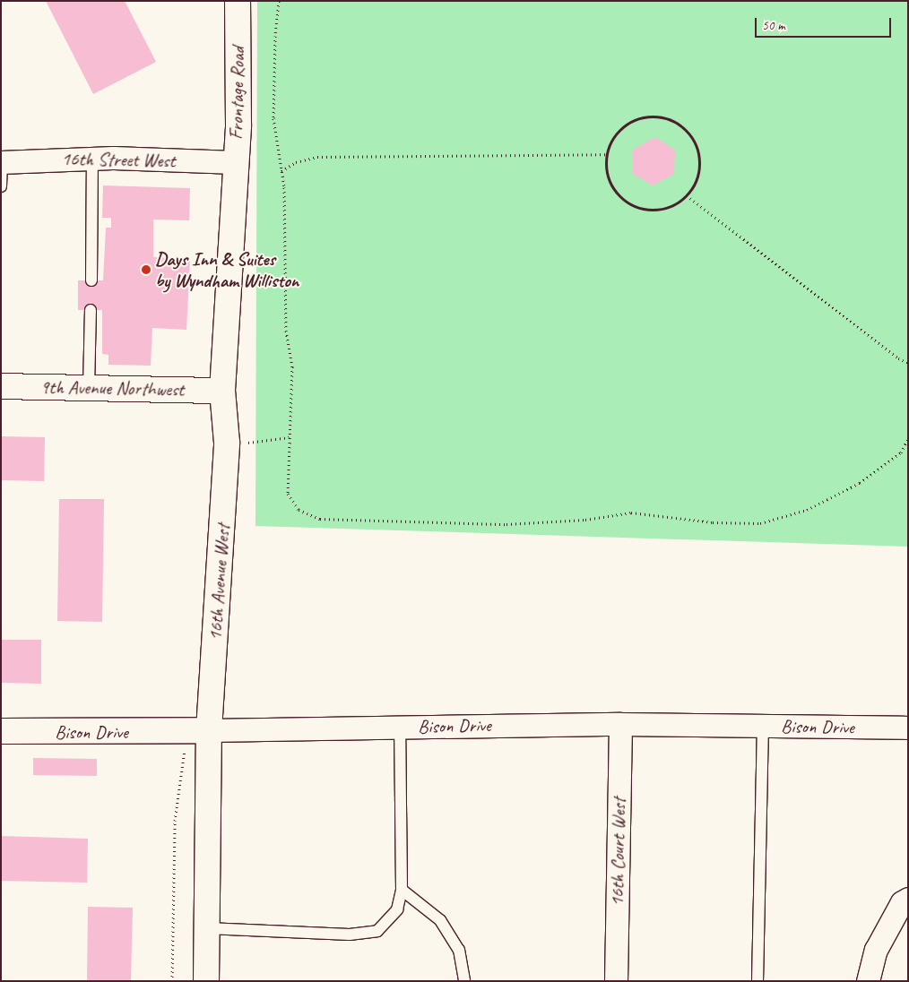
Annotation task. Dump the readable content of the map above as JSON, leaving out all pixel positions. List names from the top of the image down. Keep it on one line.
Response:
{"streets":{"street":["Frontage Road","16th Street West","9th Avenue Northwest","16th Avenue West","Bison Drive","16th Court West"]},"crossings":[["Frontage Road","16th Street West"],["Frontage Road","16th Avenue West"],["16th Street West","16th Avenue West"],["9th Avenue Northwest","16th Avenue West"],["16th Avenue West","Bison Drive"],["Bison Drive","16th Court West"]],"places":["Days Inn & Suites by Wyndham Williston"],"scale_bar":"50 m"}
